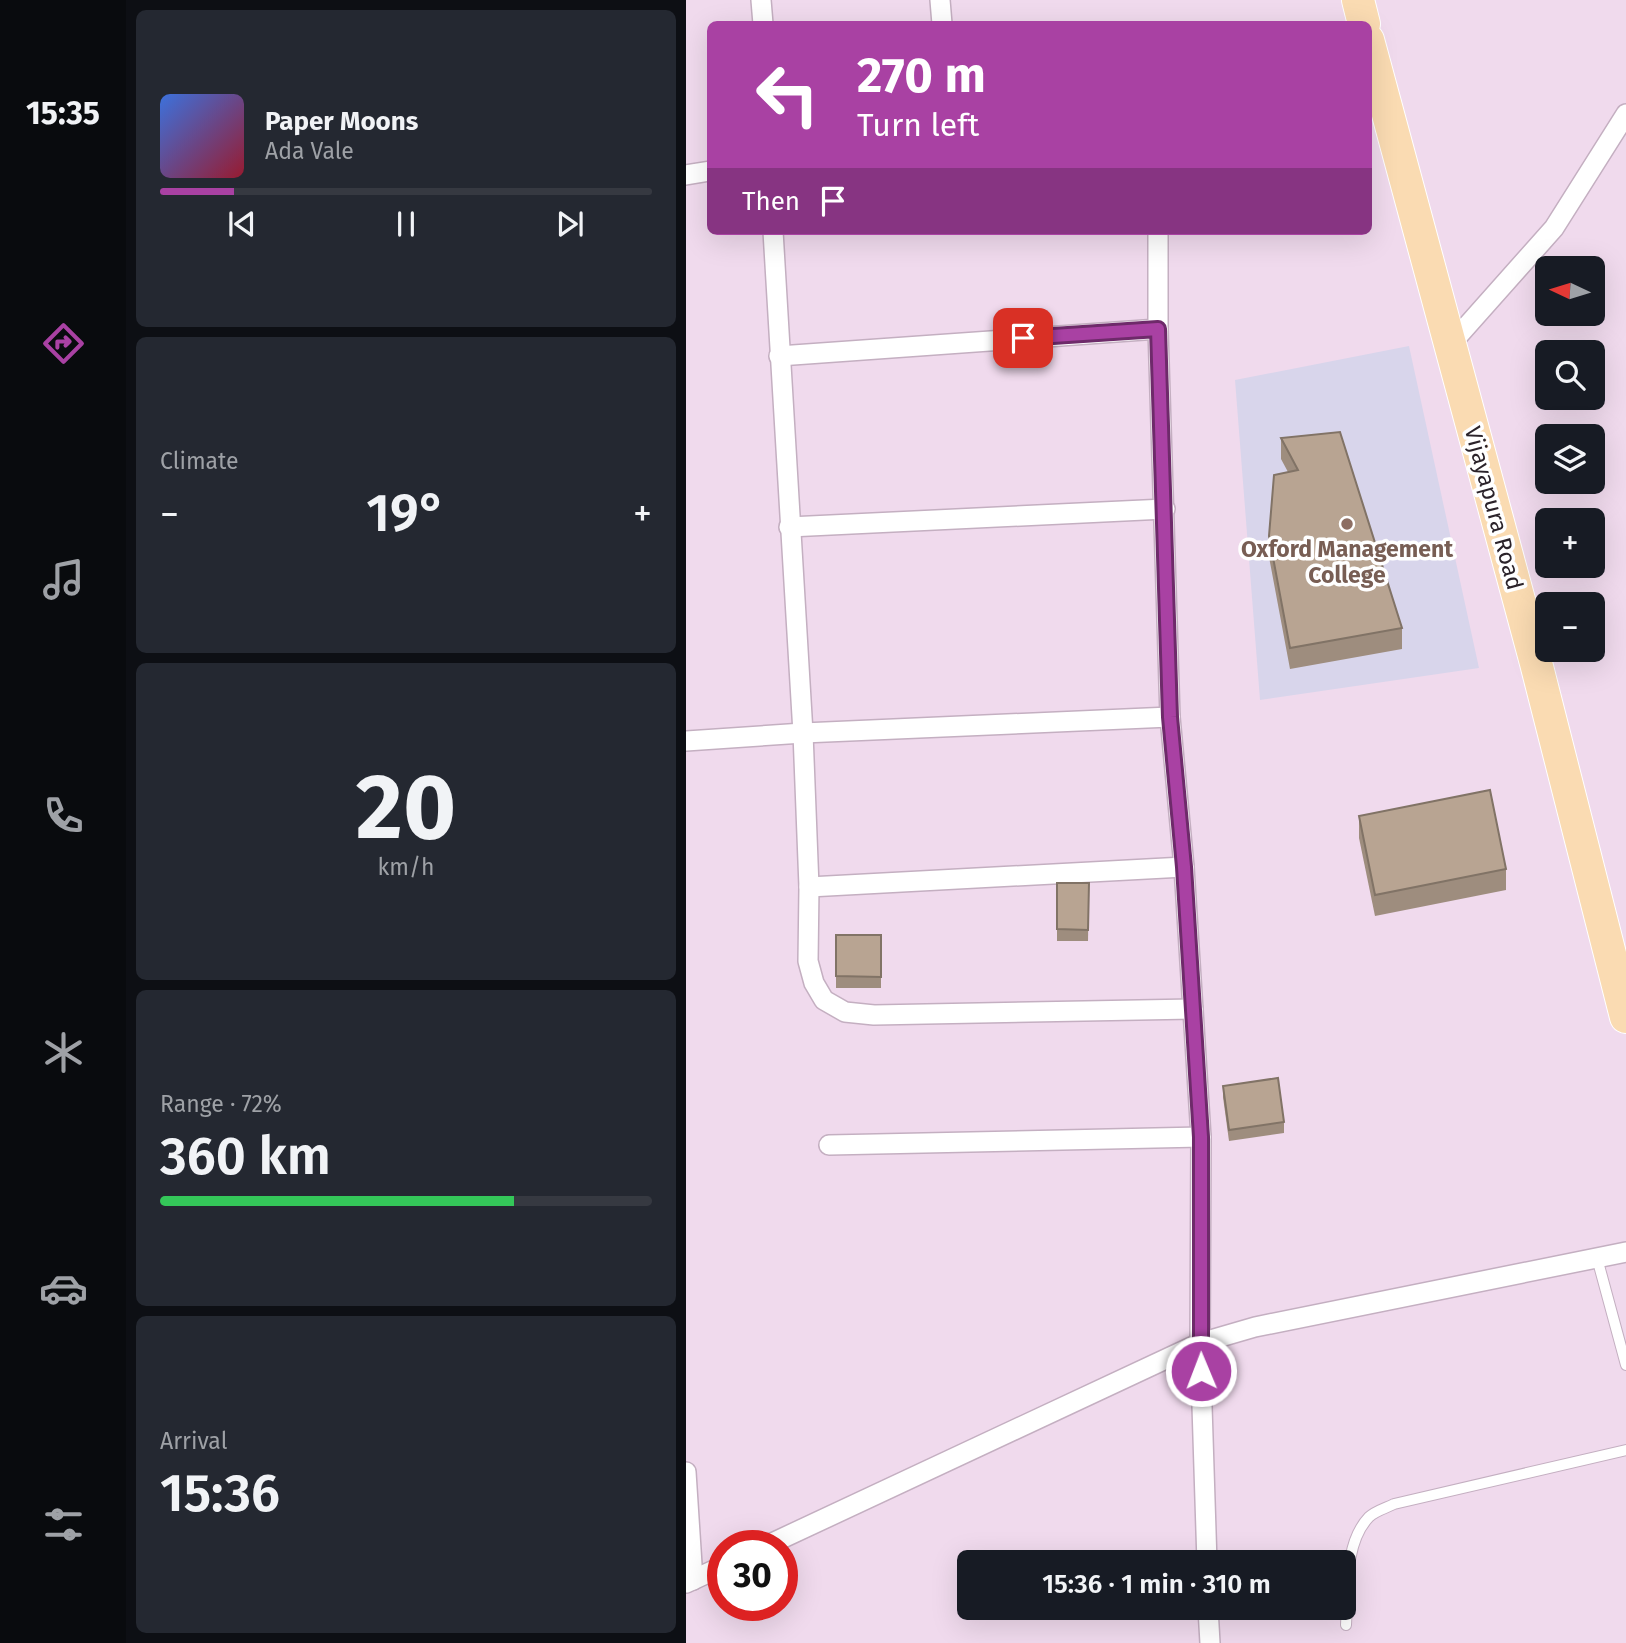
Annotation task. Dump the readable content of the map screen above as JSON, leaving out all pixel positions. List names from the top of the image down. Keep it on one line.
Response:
{"streets":{"main road":["Vijayapura Road"]},"places":["Oxford Management College"],"north":"left","page":{"tabs":"15:35","turn":["270 m","Turn left"],"song":["Paper Moons","Ada Vale"],"then":"Then","map_buttons":["+","−"],"tile":["Climate",["20","km/h"],["Range · 72%","360 km"],["Arrival","15:36"]],"heat":["−","19°","+"],"limit":"30","trip":"15:36 · 1 min · 310 m"}}
